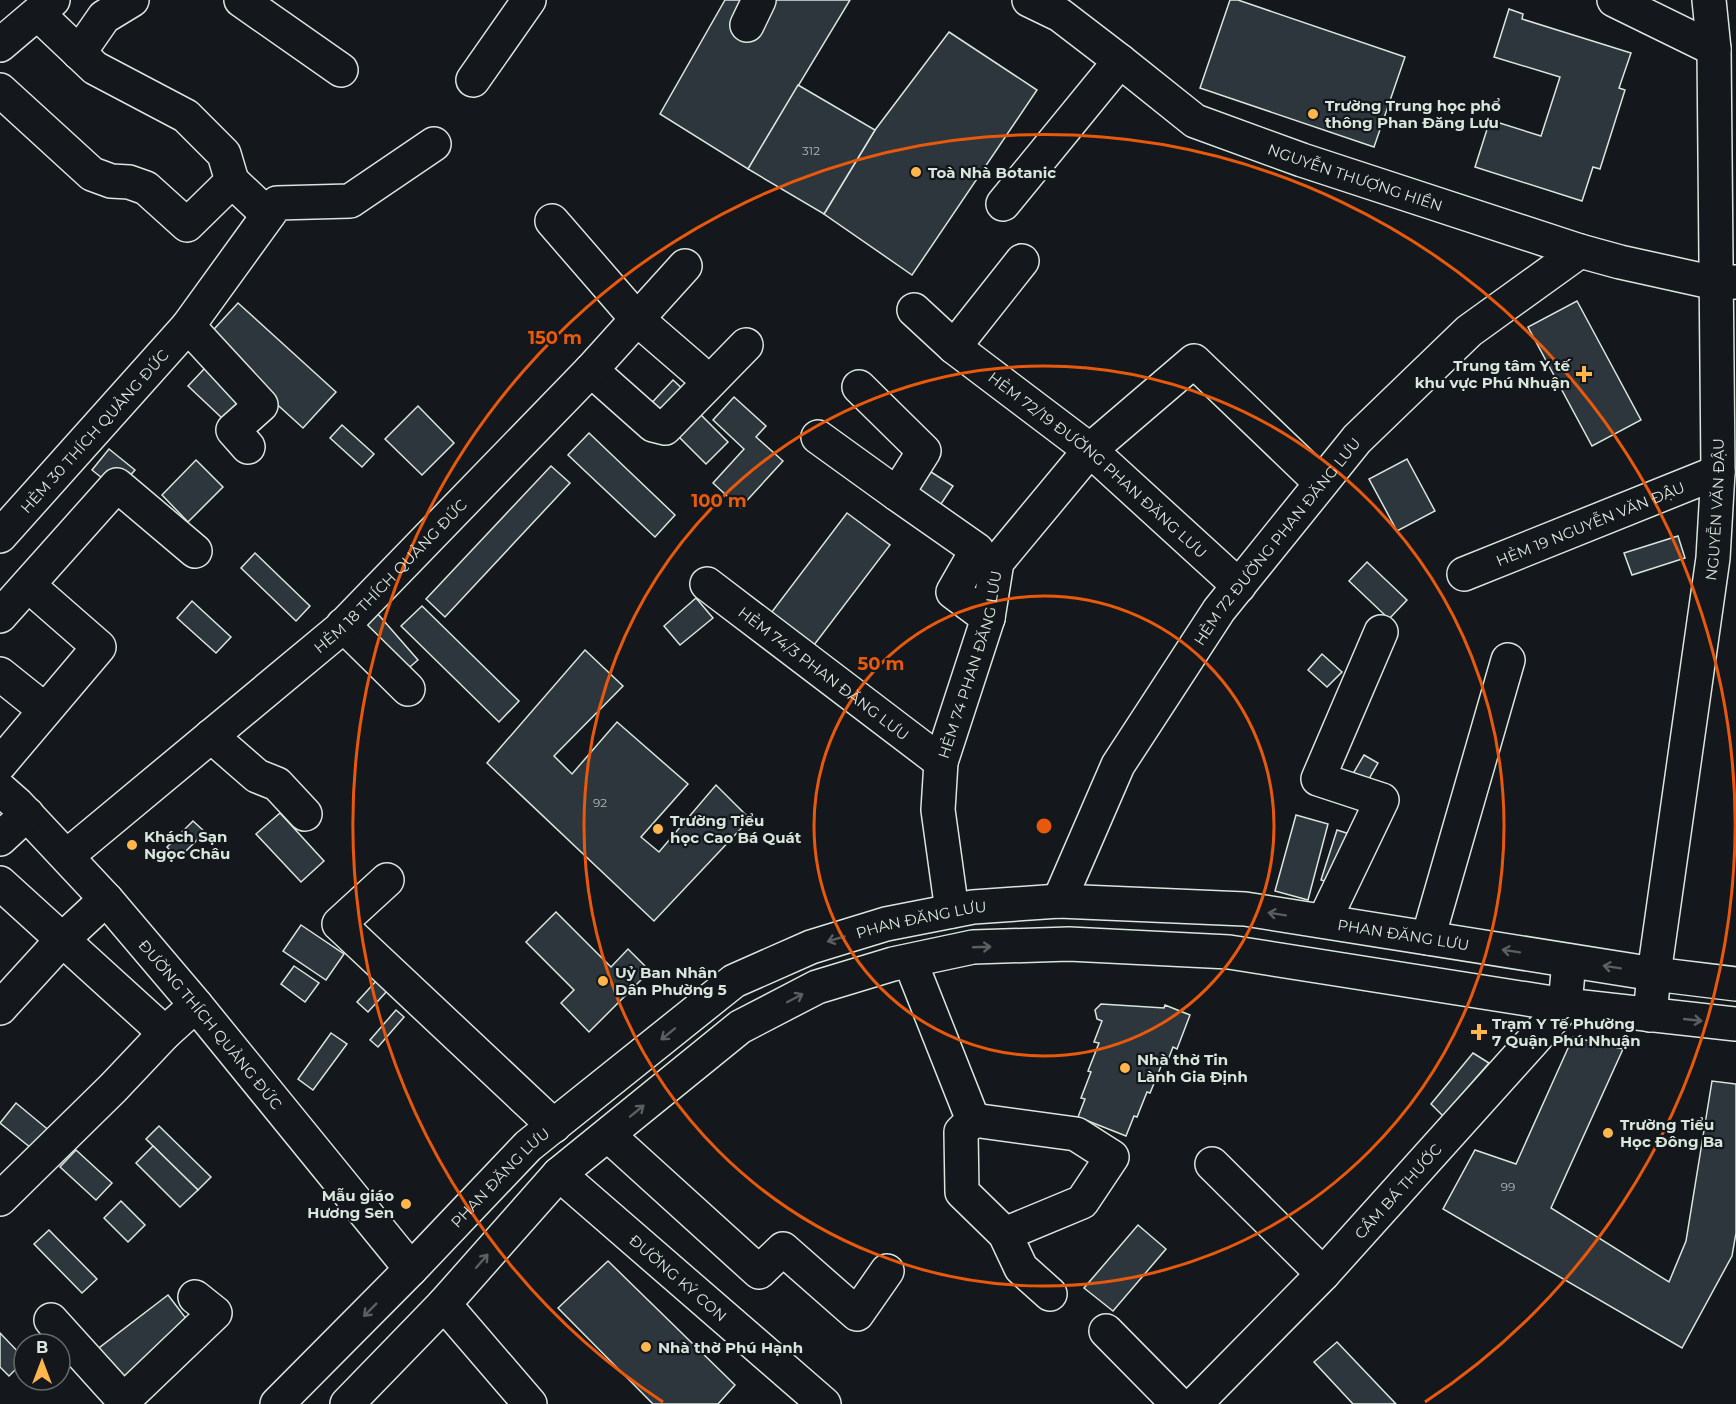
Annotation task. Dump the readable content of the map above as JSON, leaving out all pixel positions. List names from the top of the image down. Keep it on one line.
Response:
{"streets":{"street":["NGUYỄN THƯỢNG HIỀN","HẺM 30 THÍCH QUẢNG ĐỨC","HẺM 72/19 ĐƯỜNG PHAN ĐĂNG LƯU","NGUYỄN VĂN ĐẬU","HẺM 19 NGUYỄN VĂN ĐẬU","HẺM 72 ĐƯỜNG PHAN ĐĂNG LƯU","HẺM 18 THÍCH QUẢNG ĐỨC","HẺM 74 PHAN ĐĂNG LƯU","HẺM 74/3 PHAN ĐĂNG LƯU","PHAN ĐĂNG LƯU","ĐƯỜNG THÍCH QUẢNG ĐỨC","CẦM BÁ THƯỚC","ĐƯỜNG KÝ CON"]},"crossings":[["NGUYỄN THƯỢNG HIỀN","NGUYỄN VĂN ĐẬU"],["NGUYỄN THƯỢNG HIỀN","HẺM 72 ĐƯỜNG PHAN ĐĂNG LƯU"],["HẺM 72/19 ĐƯỜNG PHAN ĐĂNG LƯU","HẺM 72 ĐƯỜNG PHAN ĐĂNG LƯU"],["HẺM 72/19 ĐƯỜNG PHAN ĐĂNG LƯU","HẺM 74 PHAN ĐĂNG LƯU"],["NGUYỄN VĂN ĐẬU","HẺM 19 NGUYỄN VĂN ĐẬU"],["NGUYỄN VĂN ĐẬU","PHAN ĐĂNG LƯU"],["HẺM 72 ĐƯỜNG PHAN ĐĂNG LƯU","HẺM 74 PHAN ĐĂNG LƯU"],["HẺM 72 ĐƯỜNG PHAN ĐĂNG LƯU","PHAN ĐĂNG LƯU"],["HẺM 18 THÍCH QUẢNG ĐỨC","ĐƯỜNG THÍCH QUẢNG ĐỨC"],["HẺM 74 PHAN ĐĂNG LƯU","HẺM 74/3 PHAN ĐĂNG LƯU"],["HẺM 74 PHAN ĐĂNG LƯU","PHAN ĐĂNG LƯU"],["PHAN ĐĂNG LƯU","ĐƯỜNG THÍCH QUẢNG ĐỨC"]],"places":{"other":["Trường Trung học phổ thông Phan Đăng Lưu","Toà Nhà Botanic","Trường Tiểu học Cao Bá Quát","Khách Sạn Ngọc Châu","Uỷ Ban Nhân Dân Phường 5","Nhà thờ Tin Lành Gia Định","Trường Tiểu Học Đông Ba","Mẫu giáo Hương Sen","Nhà thờ Phú Hạnh"],"health":["Trung tâm Y tế khu vực Phú Nhuận","Trạm Y Tế Phường 7 Quận Phú Nhuận"]},"house_numbers":["312","92","99"],"north":"top","rings":["150 m","100 m","50 m"]}
